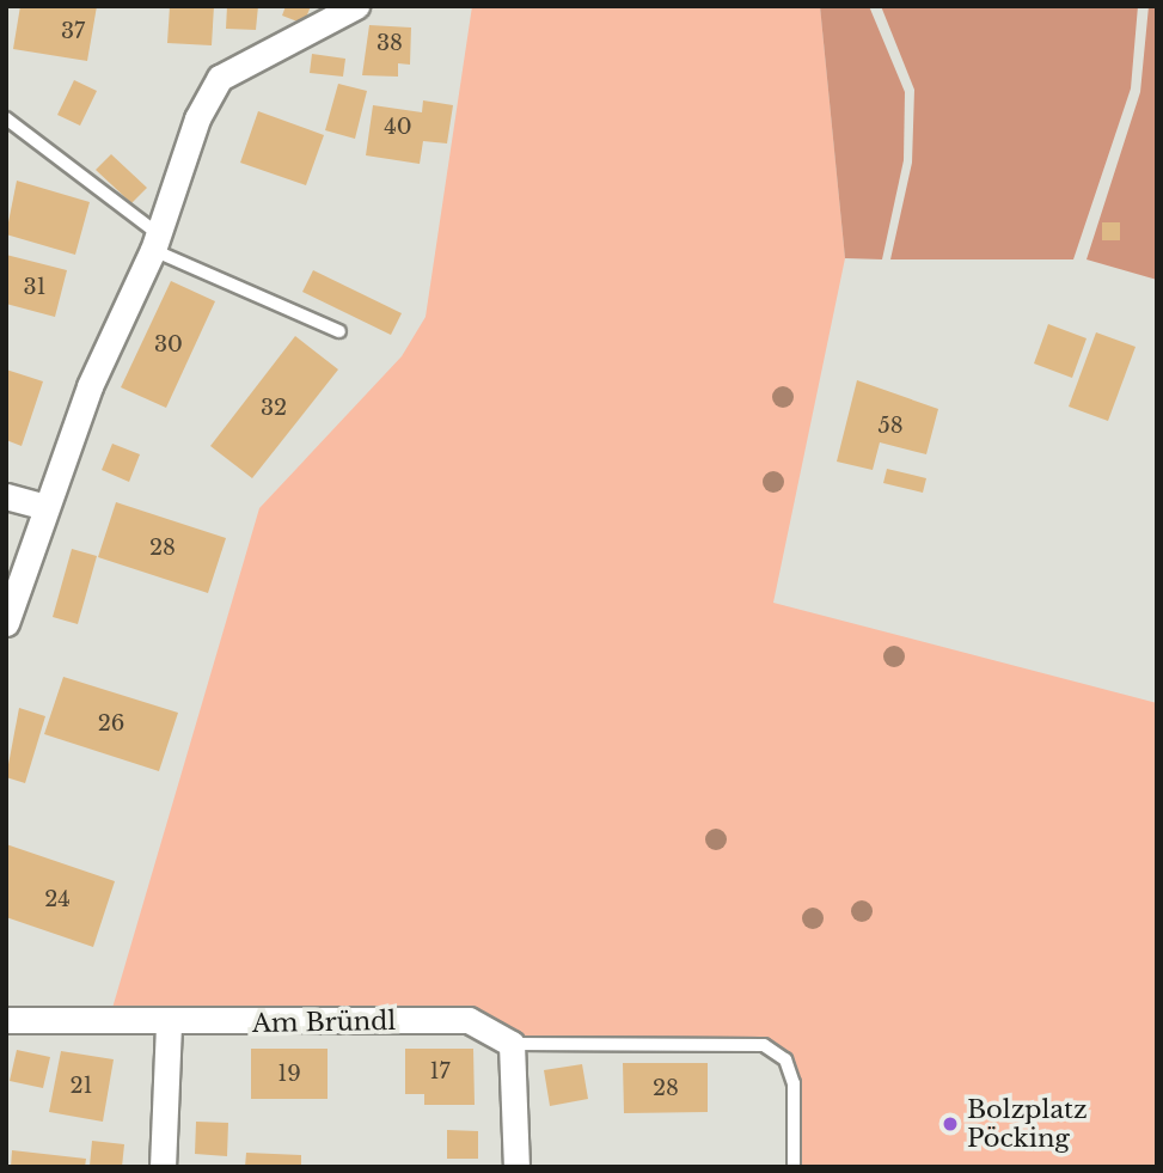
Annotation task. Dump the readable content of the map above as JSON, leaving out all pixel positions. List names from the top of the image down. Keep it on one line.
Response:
{"streets":{"street":["Am Bründl"]},"places":["Bolzplatz Pöcking"],"house_numbers":["37","38","40","31","30","32","58","28","26","24","17","19","21","28"]}
